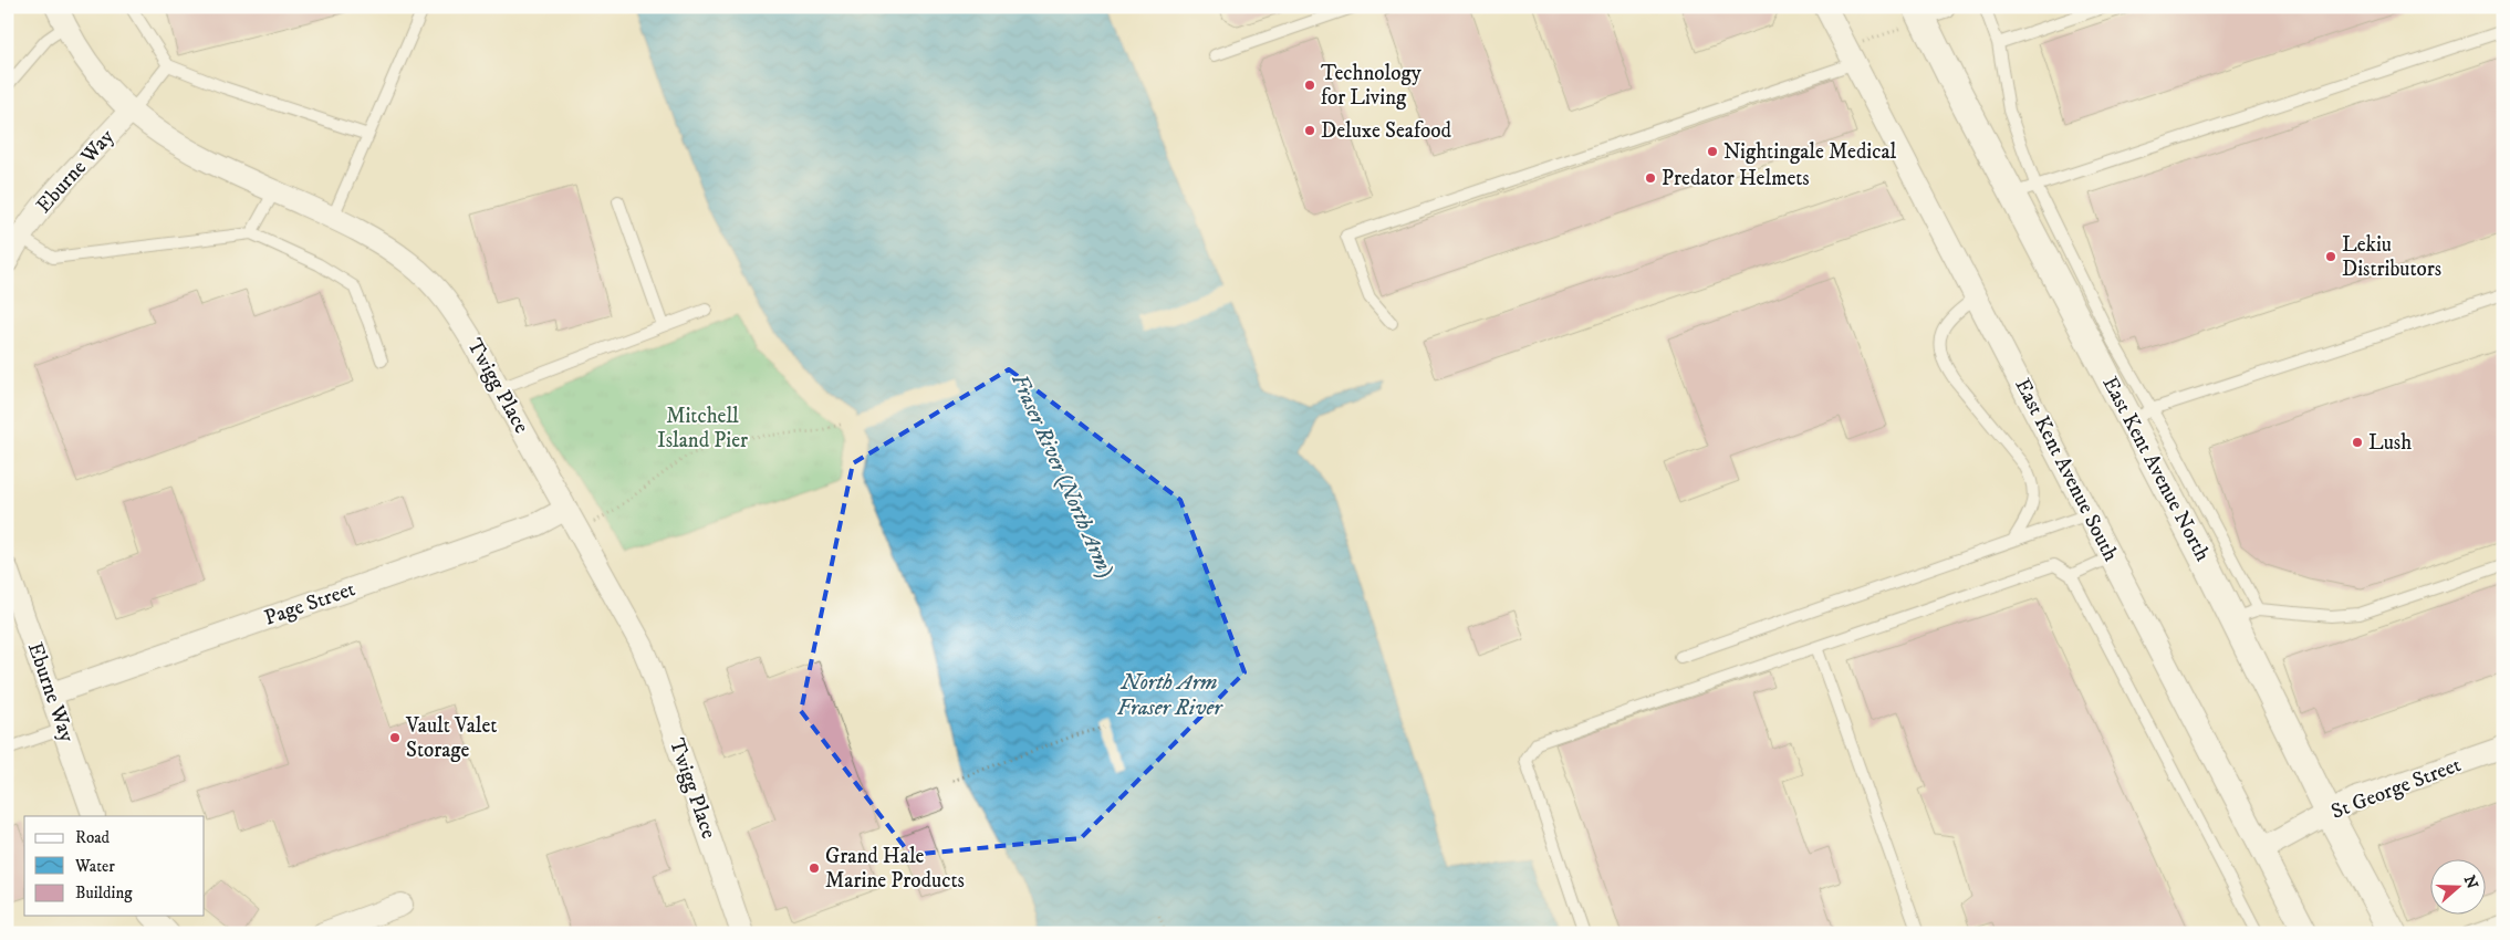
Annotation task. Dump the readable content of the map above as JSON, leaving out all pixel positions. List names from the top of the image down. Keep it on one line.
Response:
{"streets":{"street":["Eburne Way","Twigg Place","East Kent Avenue North","East Kent Avenue South","Page Street","St George Street"]},"crossings":[["Eburne Way","Twigg Place"],["Eburne Way","Page Street"],["Twigg Place","Page Street"],["East Kent Avenue North","St George Street"],["East Kent Avenue South","St George Street"]],"water":["Fraser River (North Arm)","North Arm Fraser River"],"parks":["Mitchell Island Pier"],"places":["Technology for Living","Deluxe Seafood","Nightingale Medical","Predator Helmets","Lekiu Distributors","Lush","Vault Valet Storage","Grand Hale Marine Products"],"legend":["Road","Water","Building"],"north":"right"}
